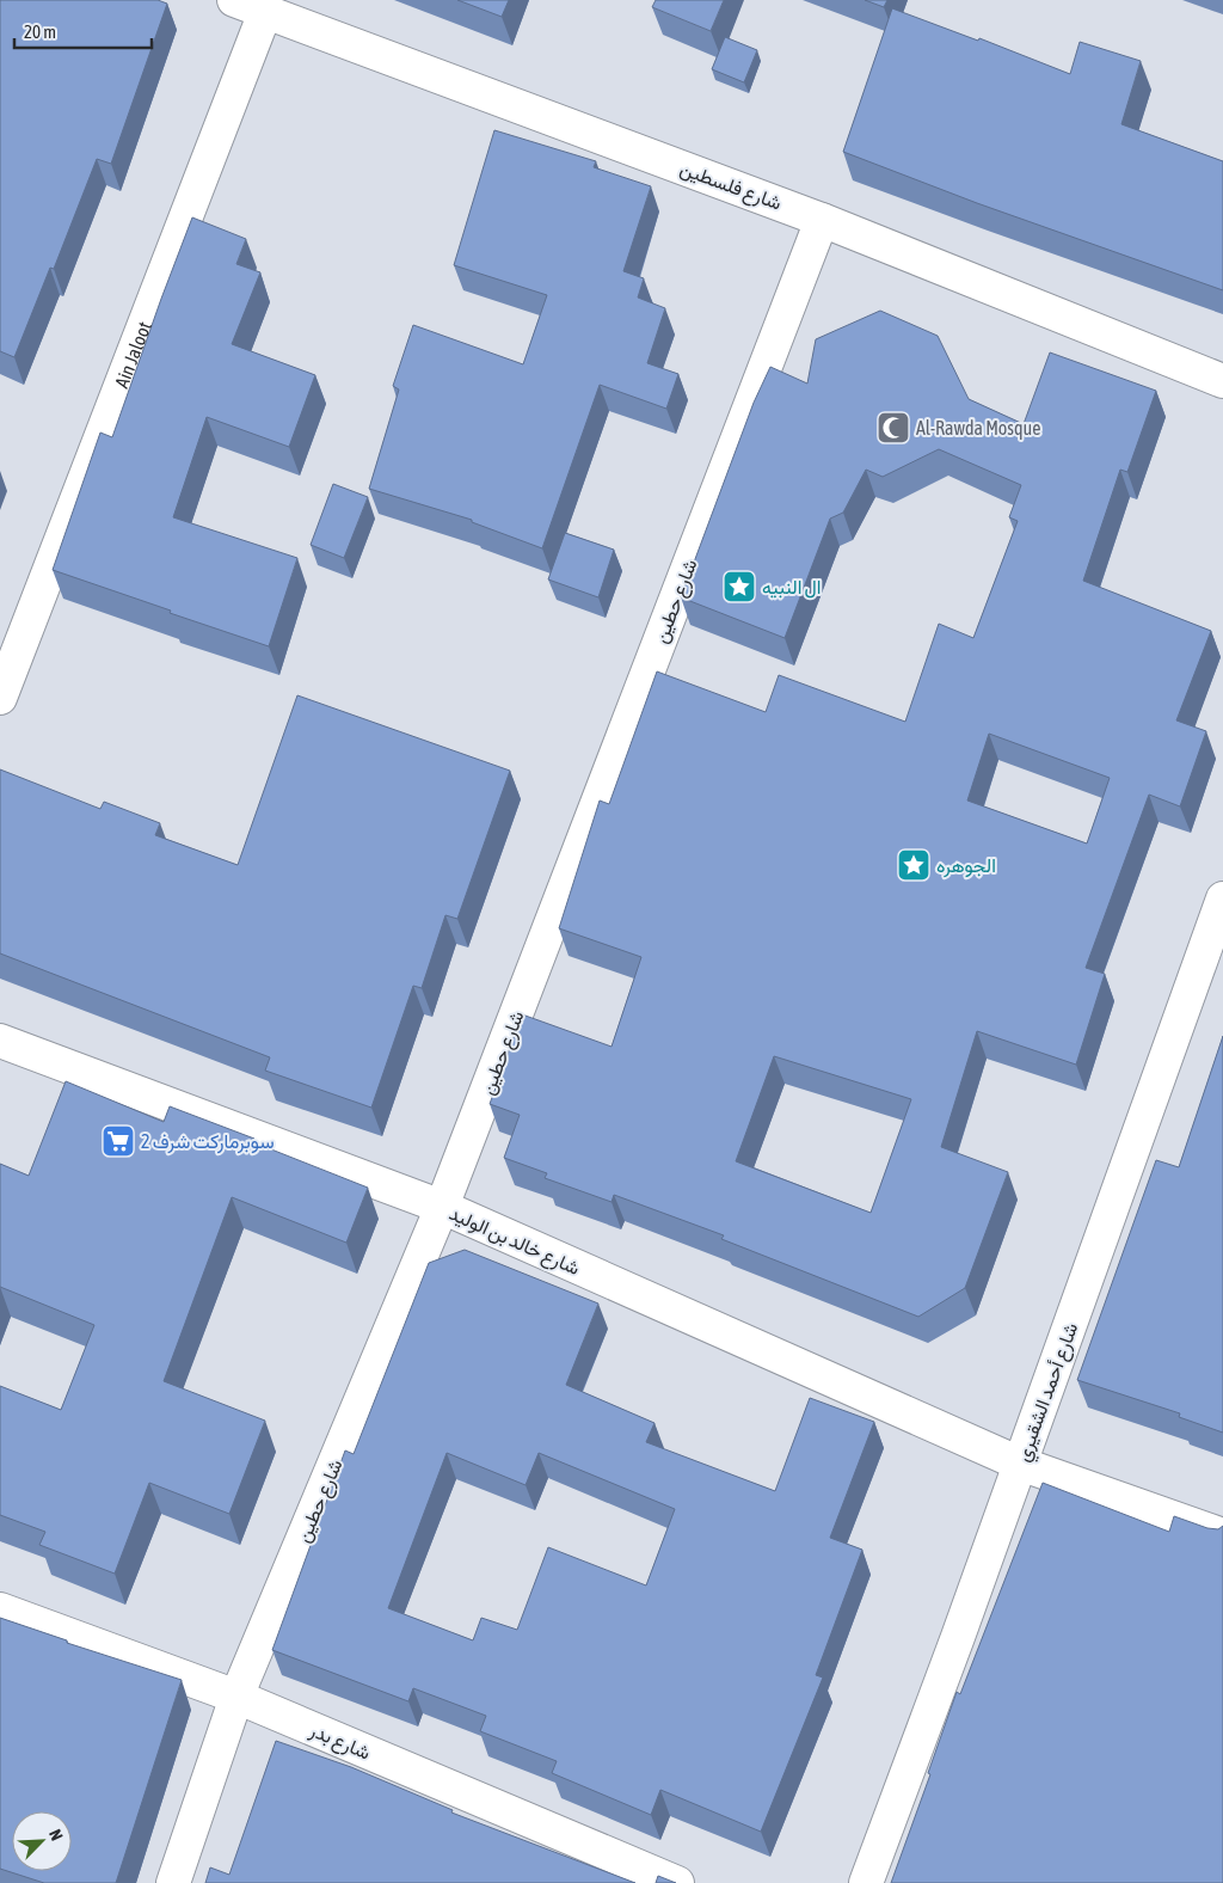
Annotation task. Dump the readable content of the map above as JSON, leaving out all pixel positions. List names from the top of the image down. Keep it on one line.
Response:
{"streets":{"street":["شارع فلسطين","Ain Jaloot","شارع حطين","شارع خالد بن الوليد","شارع أحمد الشقيري","شارع بدر"]},"crossings":[["شارع فلسطين","Ain Jaloot"],["شارع فلسطين","شارع حطين"],["شارع حطين","شارع خالد بن الوليد"],["شارع حطين","شارع بدر"],["شارع خالد بن الوليد","شارع أحمد الشقيري"]],"places":{"mosque":["Al-Rawda Mosque"],"place":["ال النبيه","الجوهره"],"supermarket":["سوبرماركت شرف 2"]},"scale_bar":"20 m","north":"top right"}
